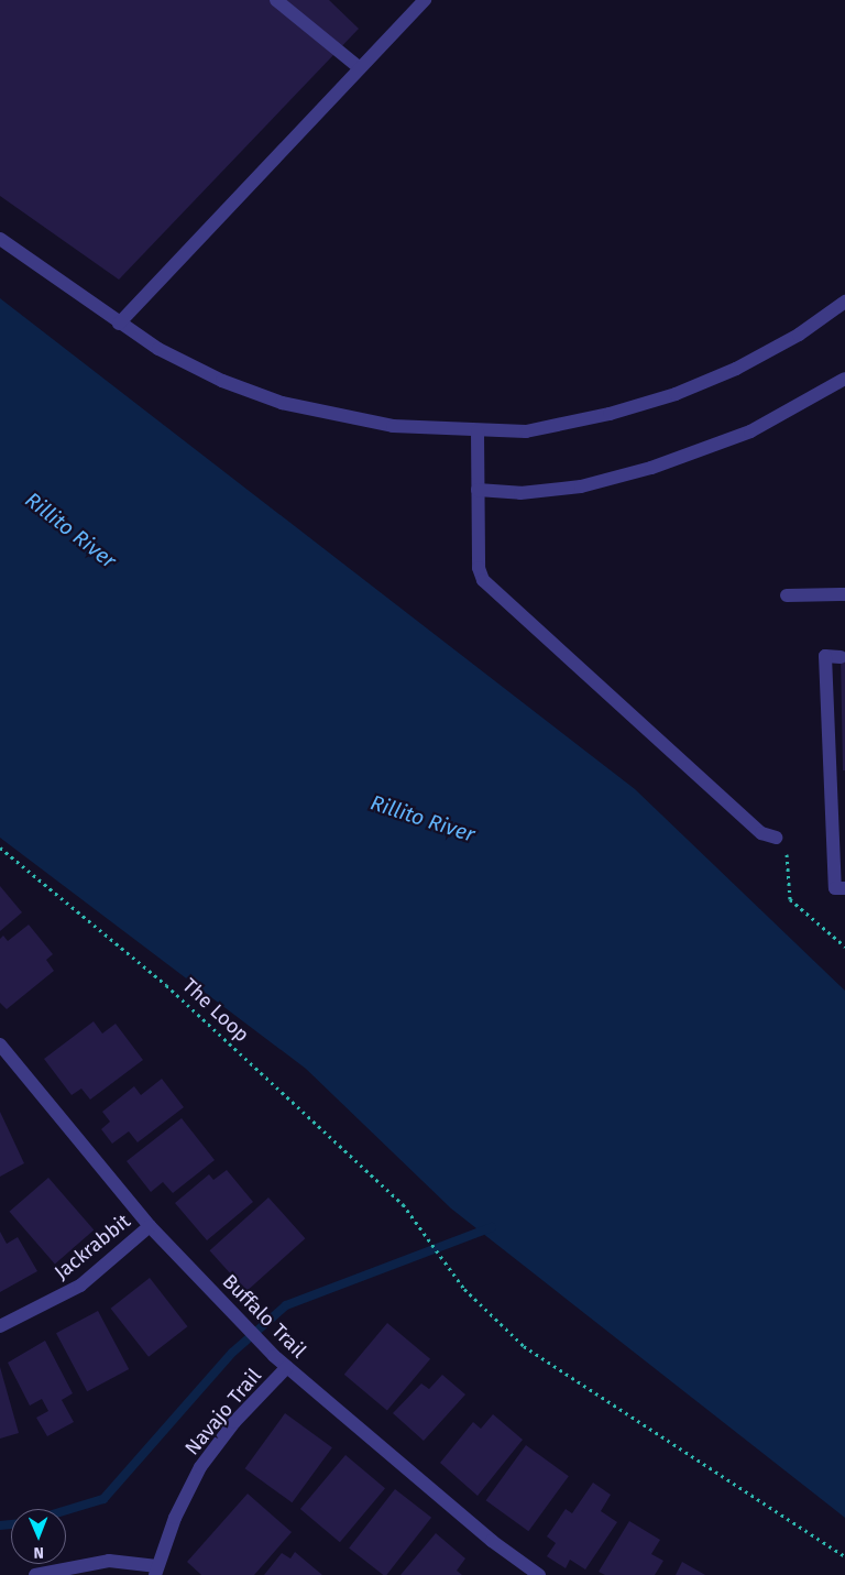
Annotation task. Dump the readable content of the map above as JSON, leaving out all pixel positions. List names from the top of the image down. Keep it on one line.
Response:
{"streets":{"street":["Jackrabbit","Buffalo Trail","Navajo Trail"],"path":["The Loop"]},"crossings":[["Jackrabbit","Buffalo Trail"],["Buffalo Trail","Navajo Trail"]],"water":["Rillito River"],"north":"bottom"}
